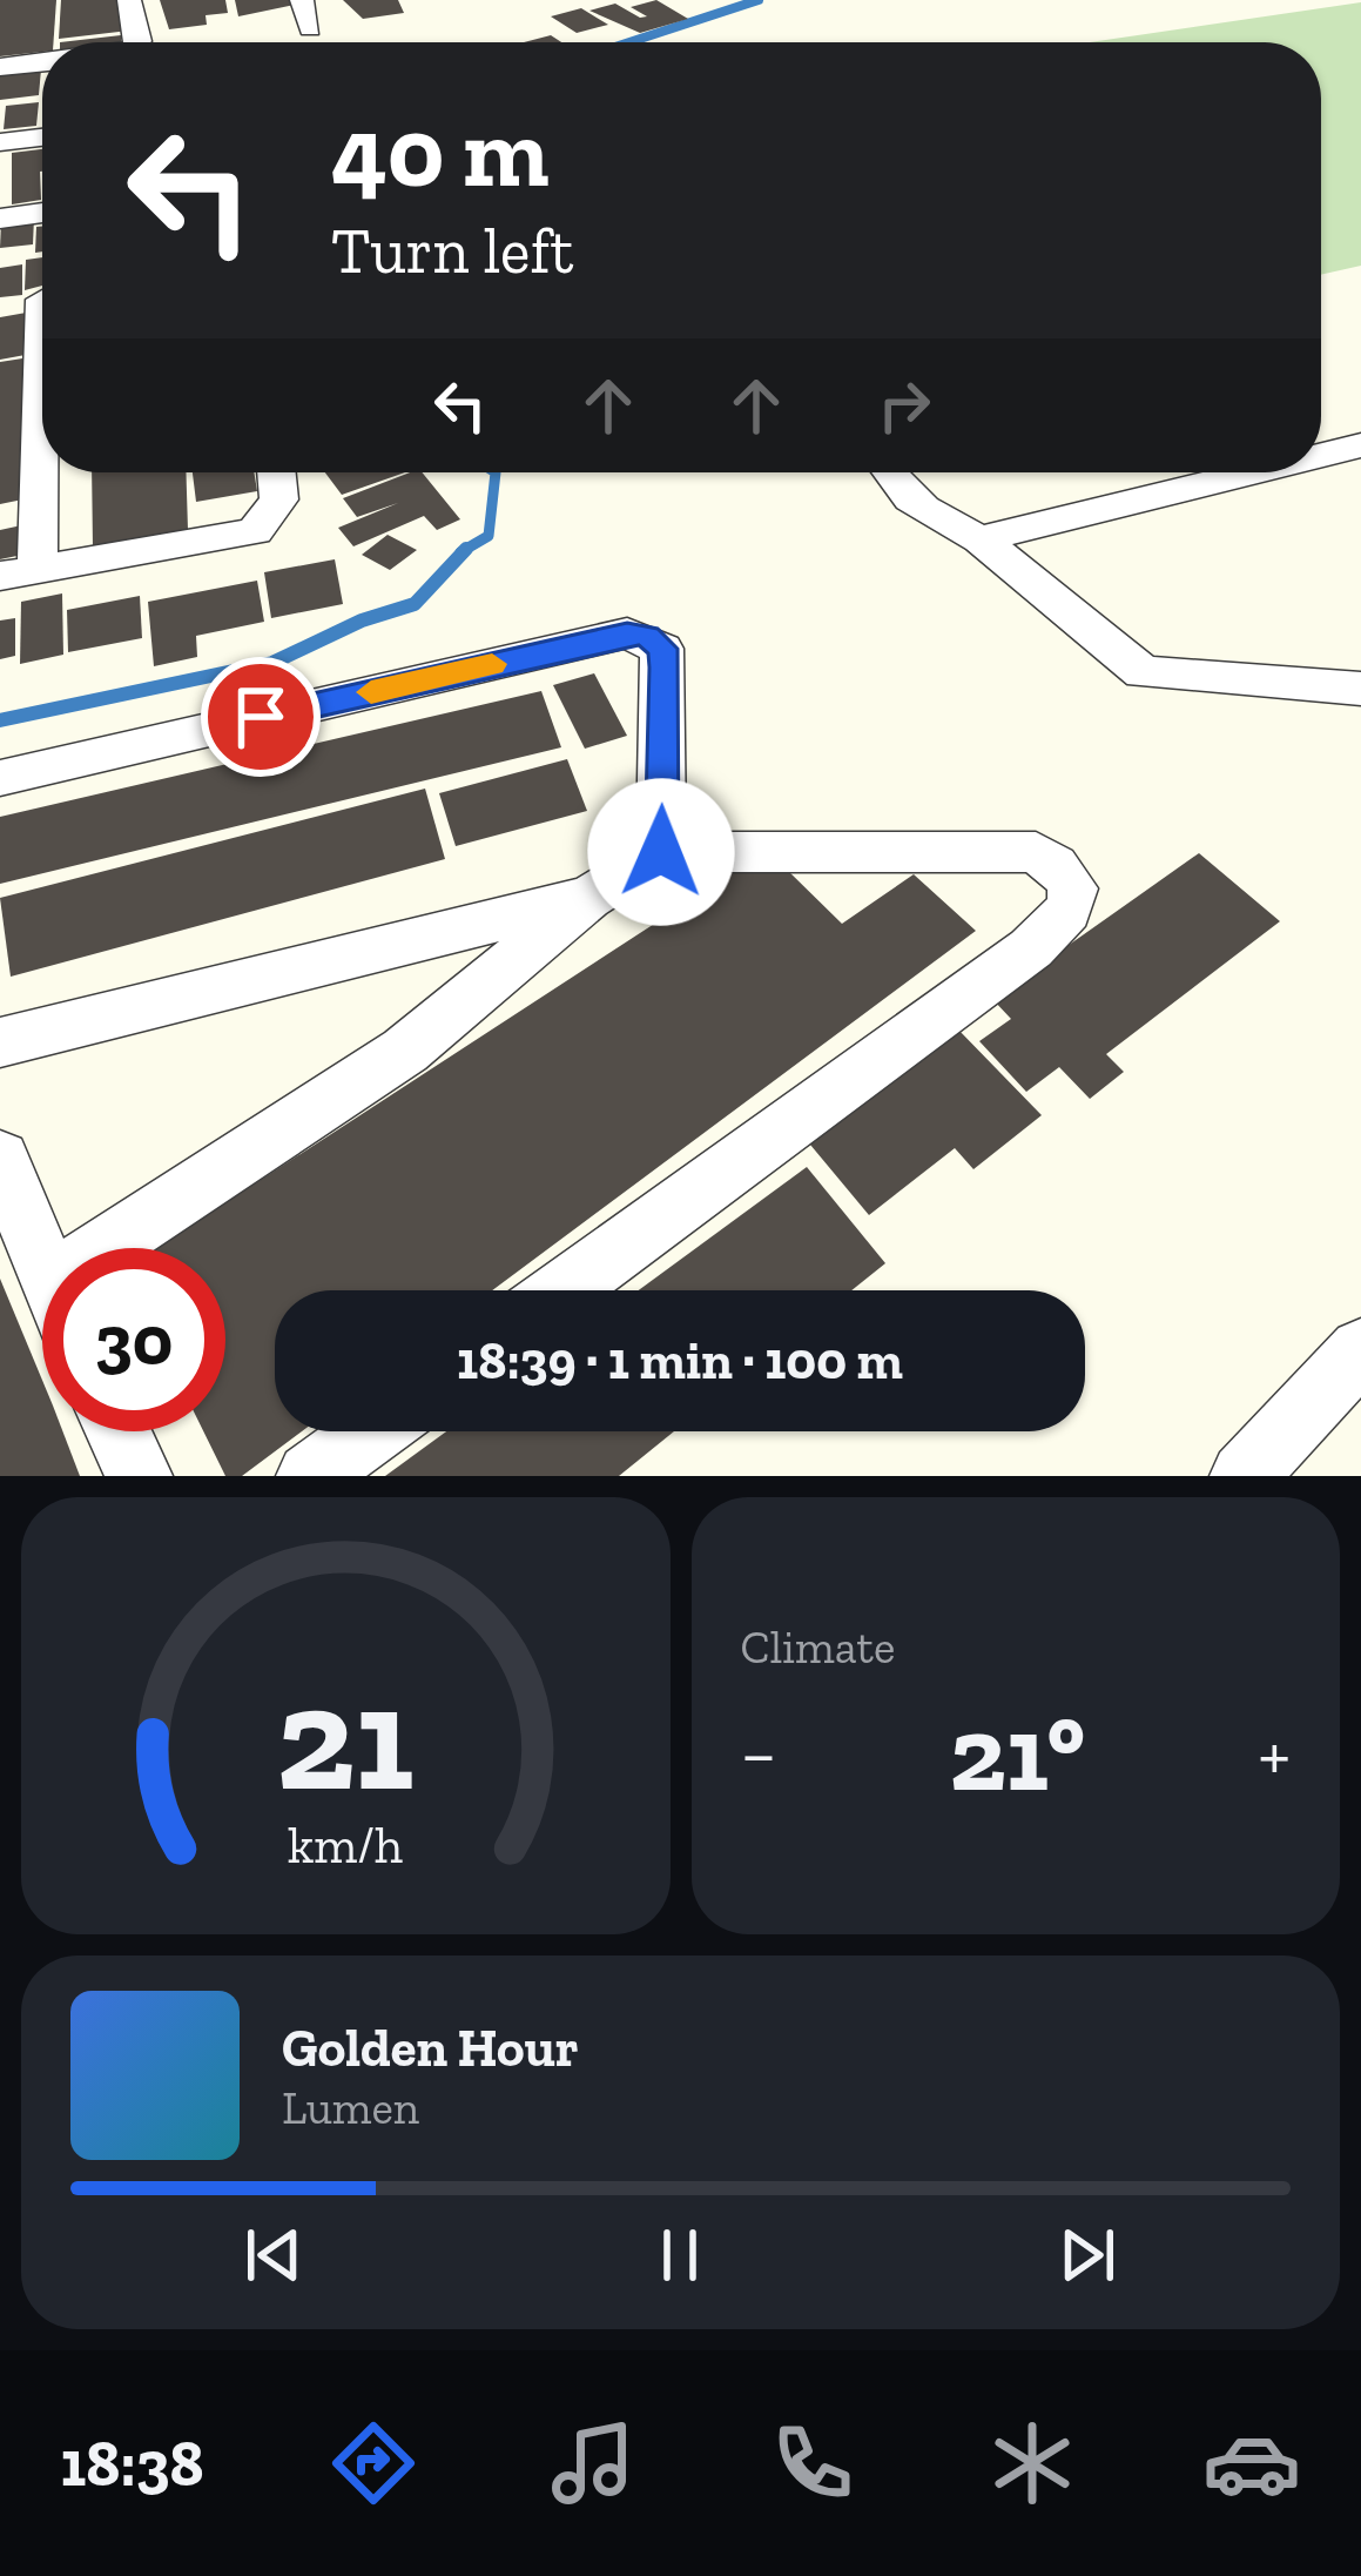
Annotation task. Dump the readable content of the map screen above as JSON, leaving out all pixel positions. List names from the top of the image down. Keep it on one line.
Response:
{"page":{"turn":["40 m","Turn left"],"limit":"30","trip":"18:39 · 1 min · 100 m","tile":"Climate","heat":["−","21°","+"],"song":["Golden Hour","Lumen"],"tabs":"18:38","gauge":["21","km/h"]}}
